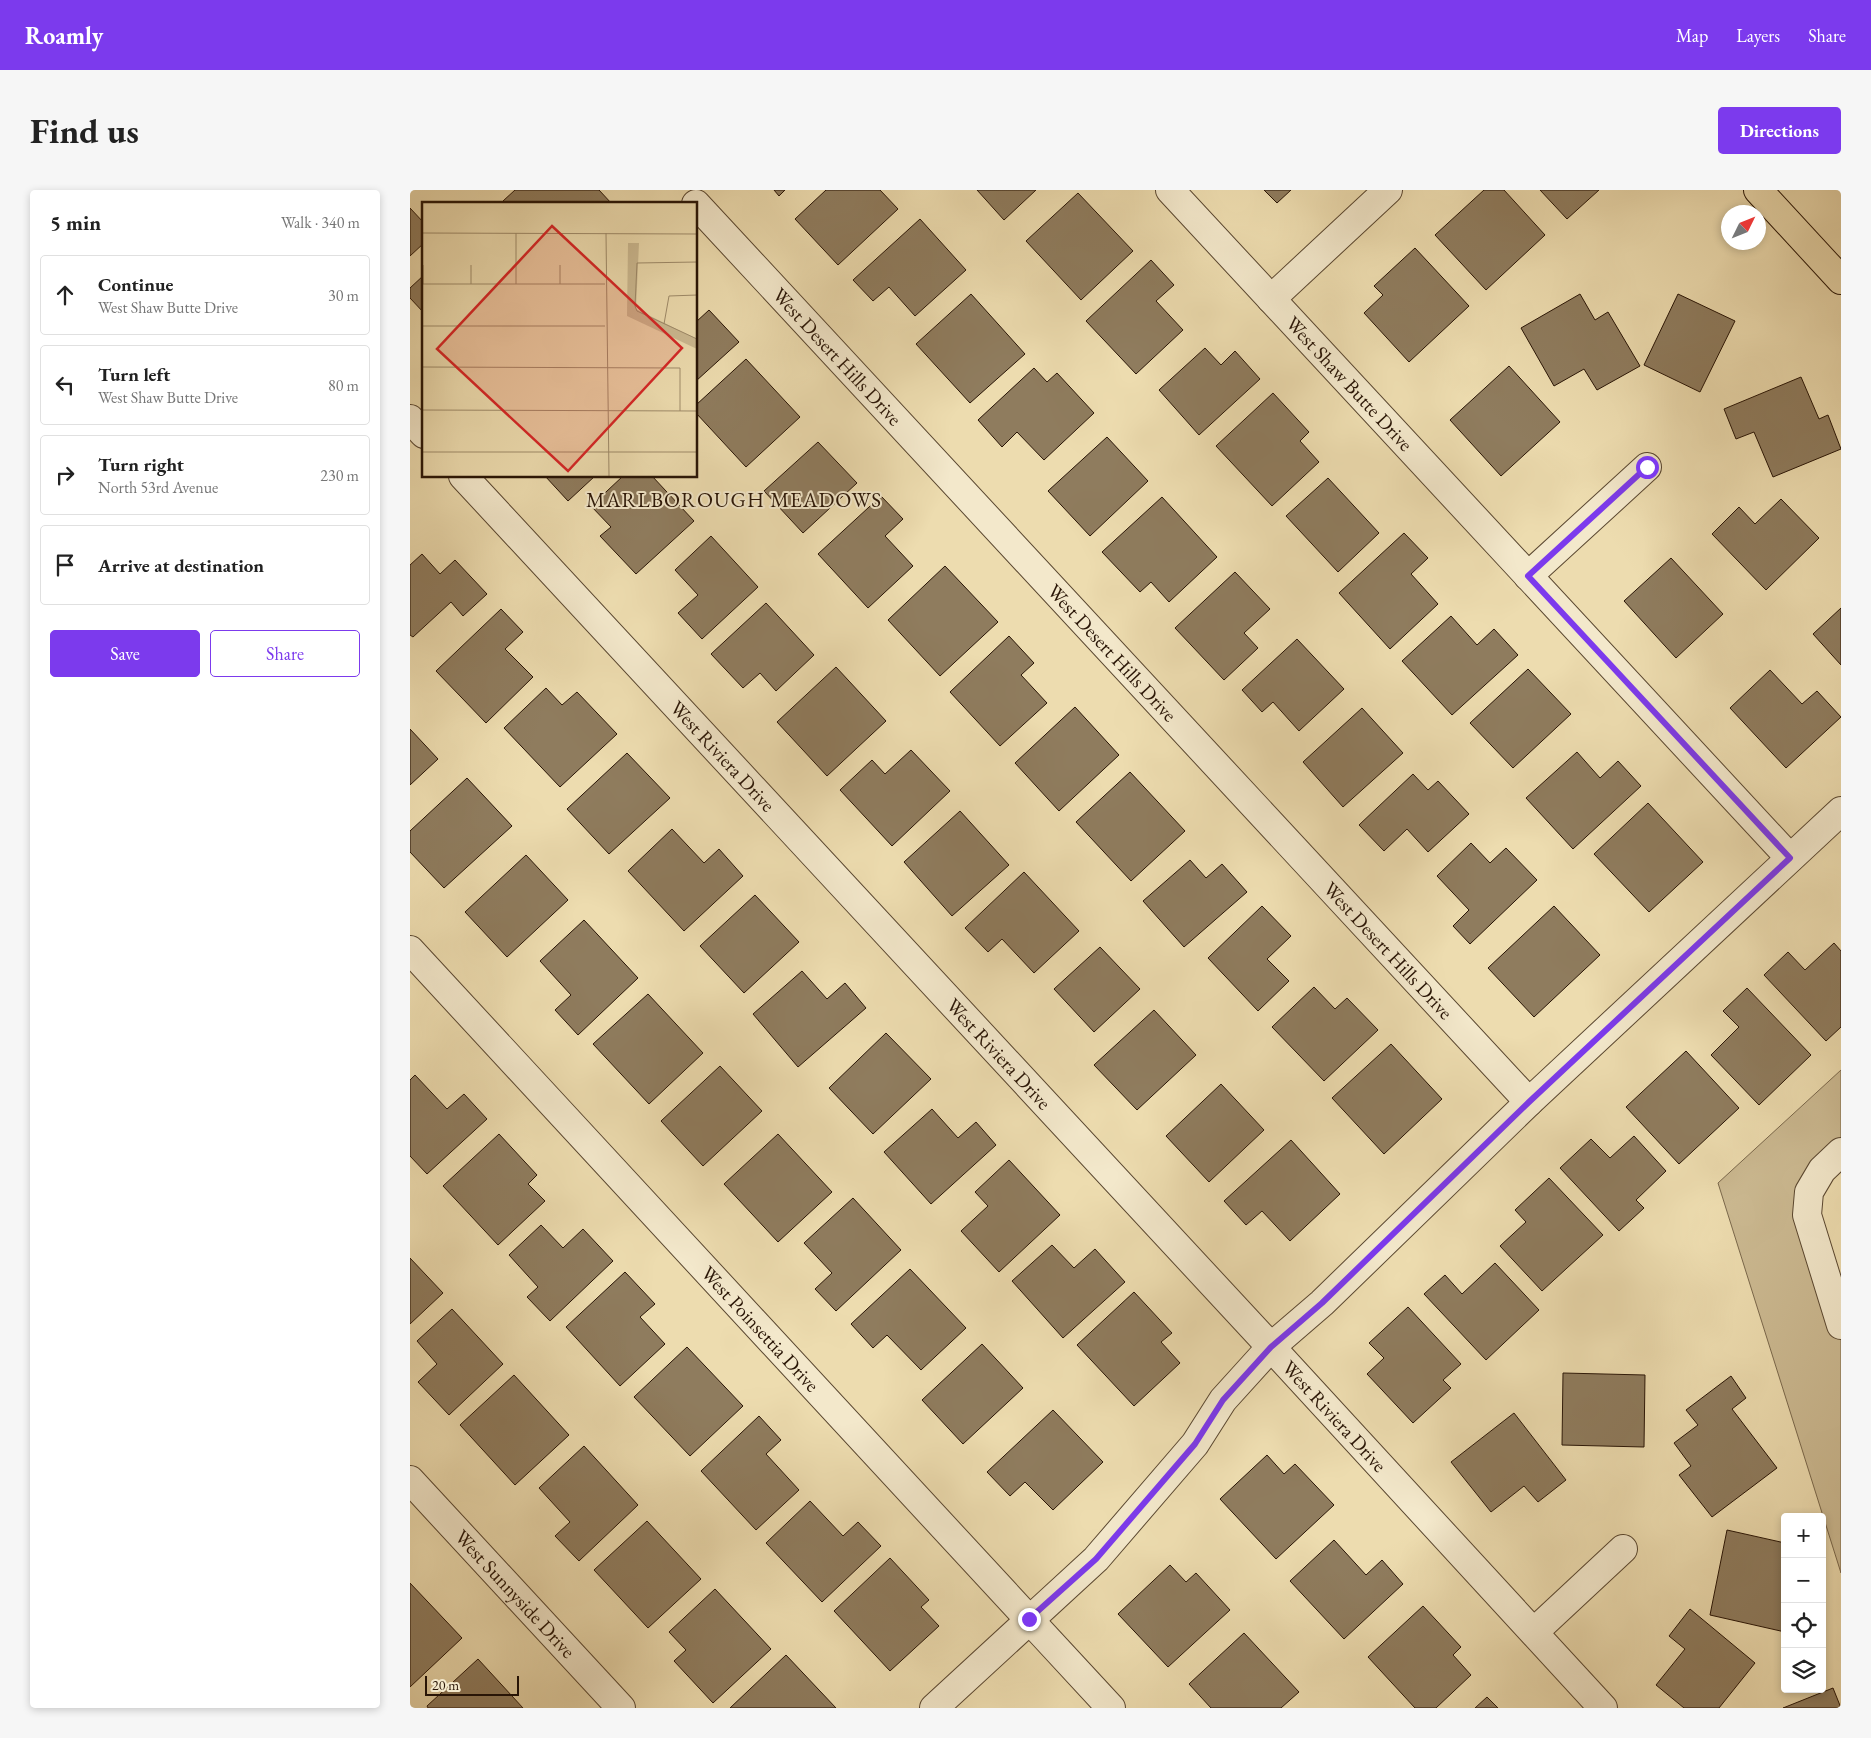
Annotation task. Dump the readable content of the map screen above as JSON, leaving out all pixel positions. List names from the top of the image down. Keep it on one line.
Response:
{"streets":{"street":["West Desert Hills Drive","West Shaw Butte Drive","West Riviera Drive","West Poinsettia Drive","West Sunnyside Drive"]},"districts":["MARLBOROUGH MEADOWS"],"scale_bar":"20 m","north":"top right","page":{"header":"Roamly","nav":["Map","Layers","Share"],"buttons":["Directions",["Save","Share"]],"title":"Find us","heading":["5 min","Walk · 340 m"],"list":[["Continue","West Shaw Butte Drive","30 m"],["Turn left","West Shaw Butte Drive","80 m"],["Turn right","North 53rd Avenue","230 m"],"Arrive at destination"],"map_buttons":["+","−"],"scale":"20 m"}}
